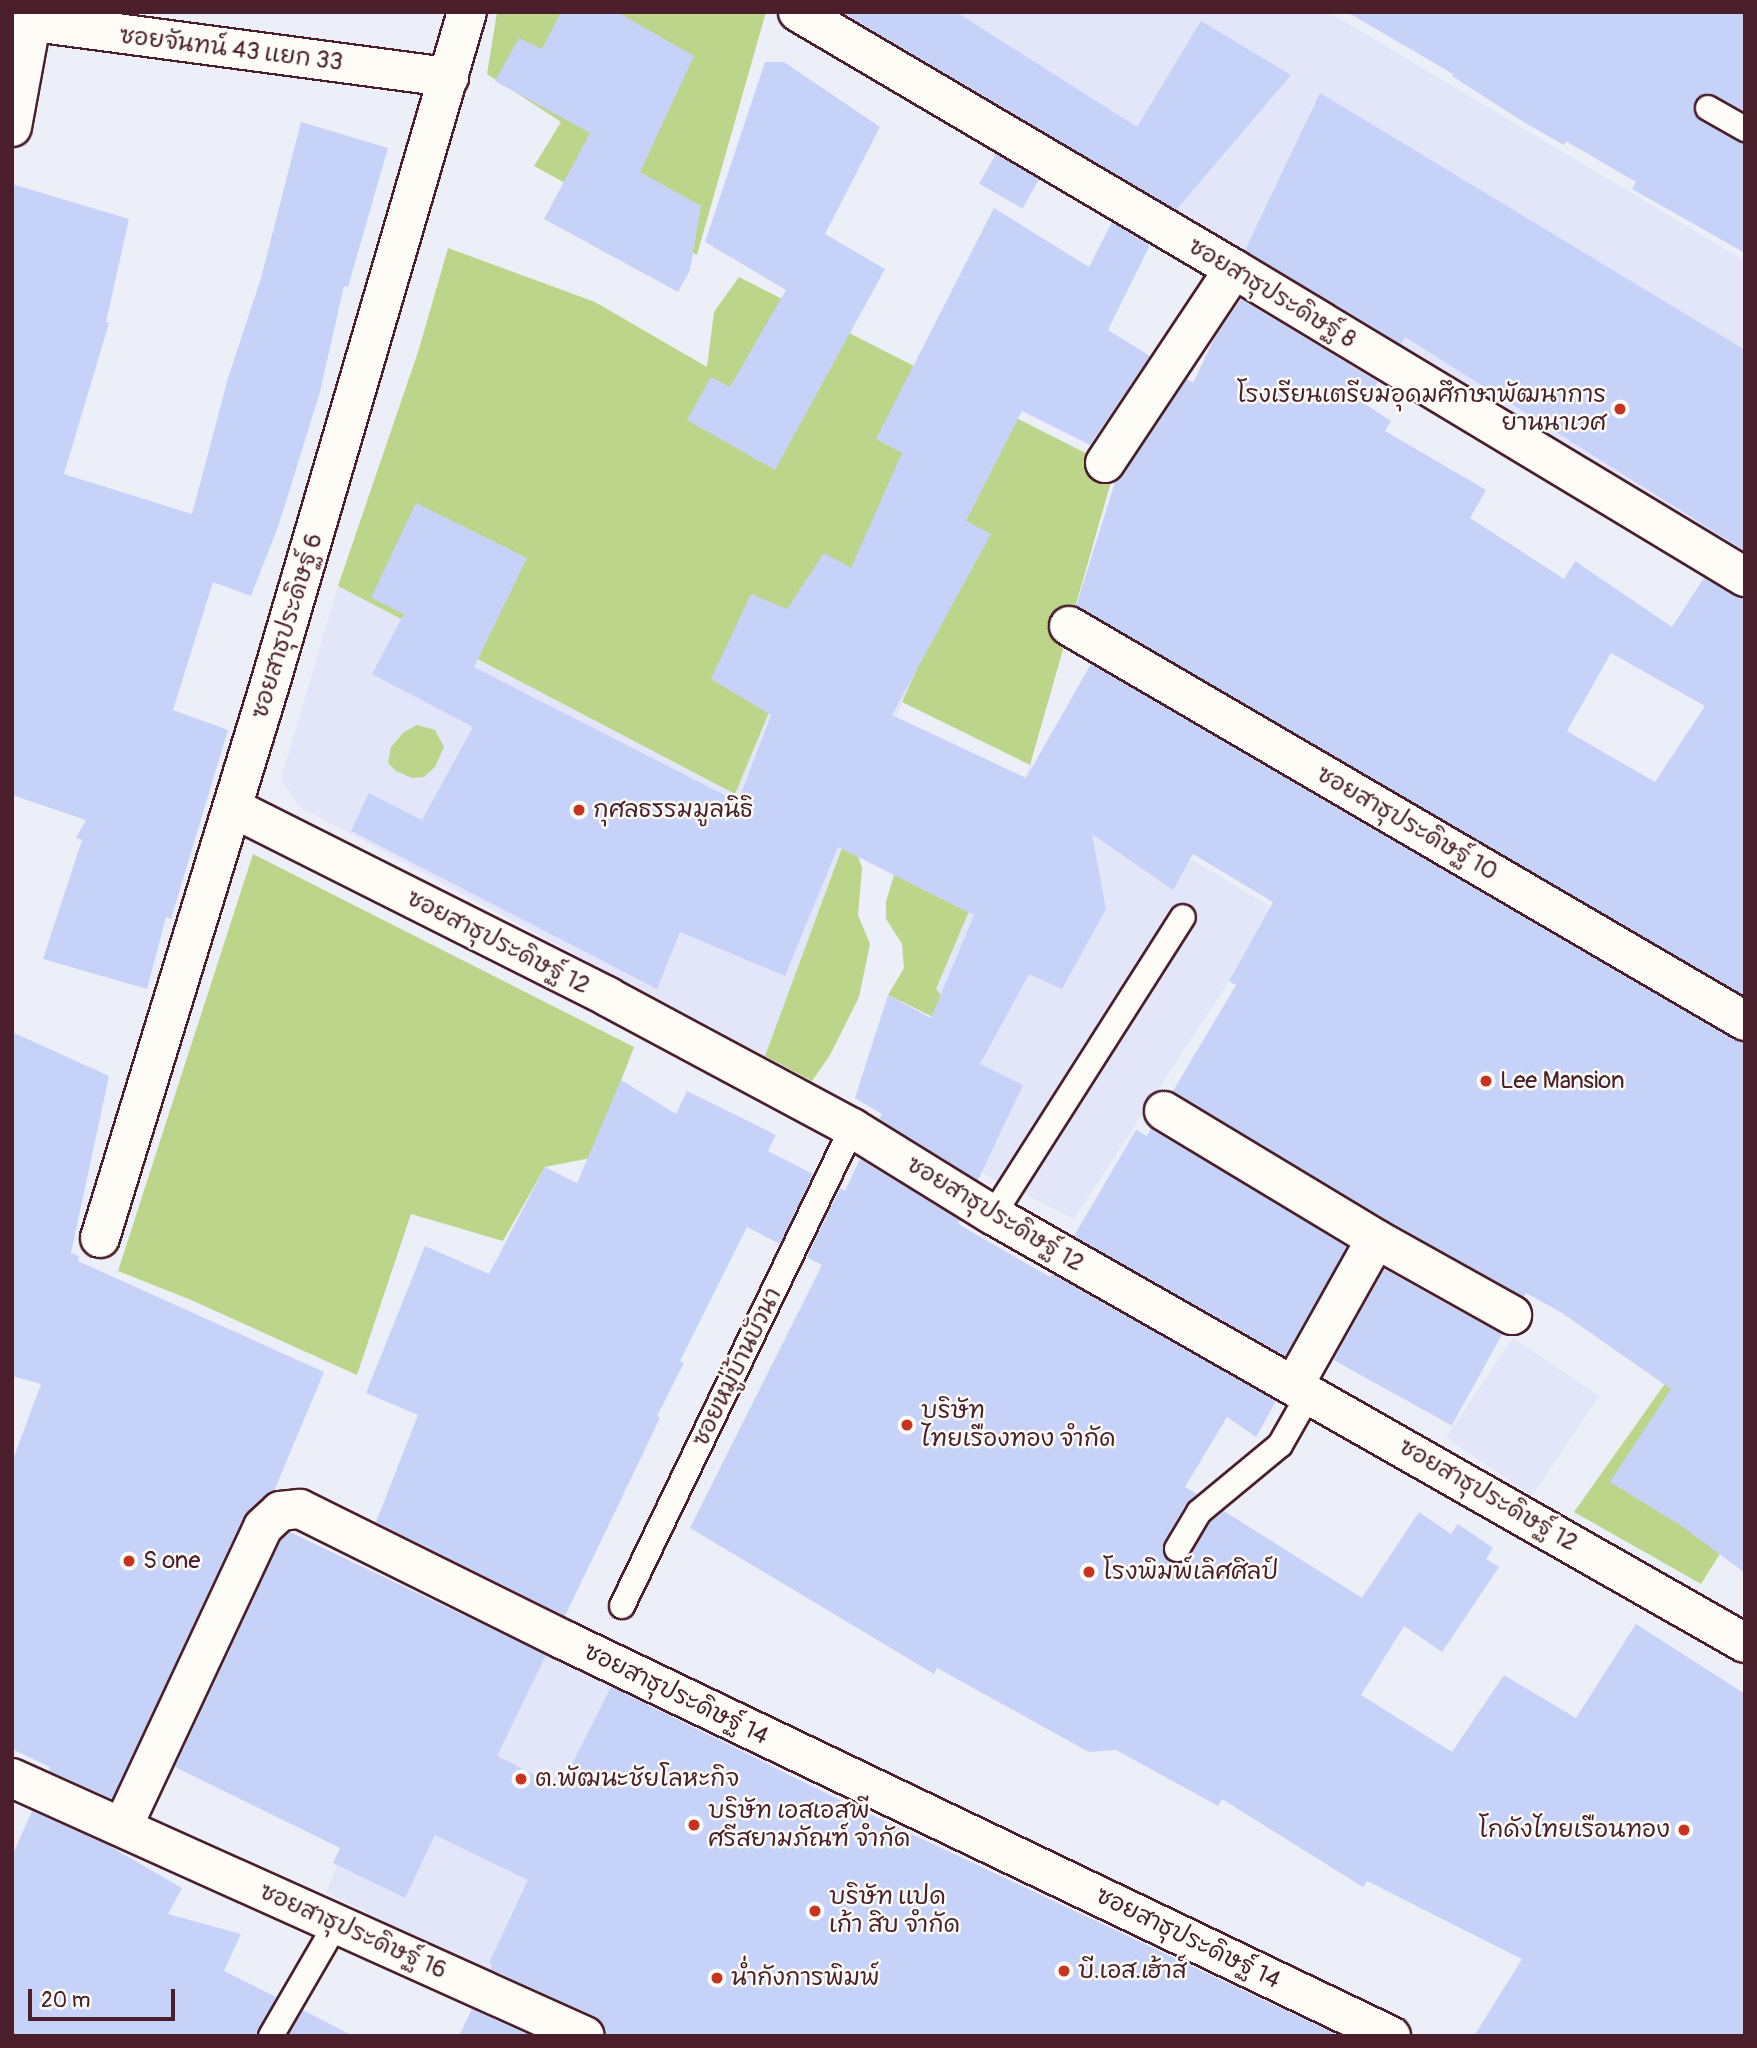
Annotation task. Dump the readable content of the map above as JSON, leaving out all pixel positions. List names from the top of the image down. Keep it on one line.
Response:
{"streets":{"street":["ซอยจันทน์ 43 แยก 33","ซอยสาธุประดิษฐ์ 8","ซอยสาธุประดิษฐ์ 6","ซอยสาธุประดิษฐ์ 10","ซอยสาธุประดิษฐ์ 12","ซอยสาธุประดิษฐ์ 14","ซอยสาธุประดิษฐ์ 16"],"lane":["ซอยหมู่บ้านบัวนา"]},"crossings":[["ซอยจันทน์ 43 แยก 33","ซอยสาธุประดิษฐ์ 6"],["ซอยสาธุประดิษฐ์ 6","ซอยสาธุประดิษฐ์ 12"],["ซอยสาธุประดิษฐ์ 12","ซอยหมู่บ้านบัวนา"],["ซอยสาธุประดิษฐ์ 14","ซอยสาธุประดิษฐ์ 16"]],"places":["โรงเรียนเตรียมอุดมศึกษาพัฒนาการ ยานนาเวศ","กุศลธรรมมูลนิธิ","Lee Mansion","บริษัท ไทยเรืองทอง จำกัด","S one","โรงพิมพ์เลิศศิลป์","ต.พัฒนะชัยโลหะกิจ","บริษัท เอสเอสพี ศรีสยามภัณฑ์ จำกัด","โกดังไทยเรือนทอง","บริษัท แปด เก้า สิบ จำกัด","บี.เอส.เฮ้าส์","น่ำกังการพิมพ์"],"scale_bar":"20 m"}
